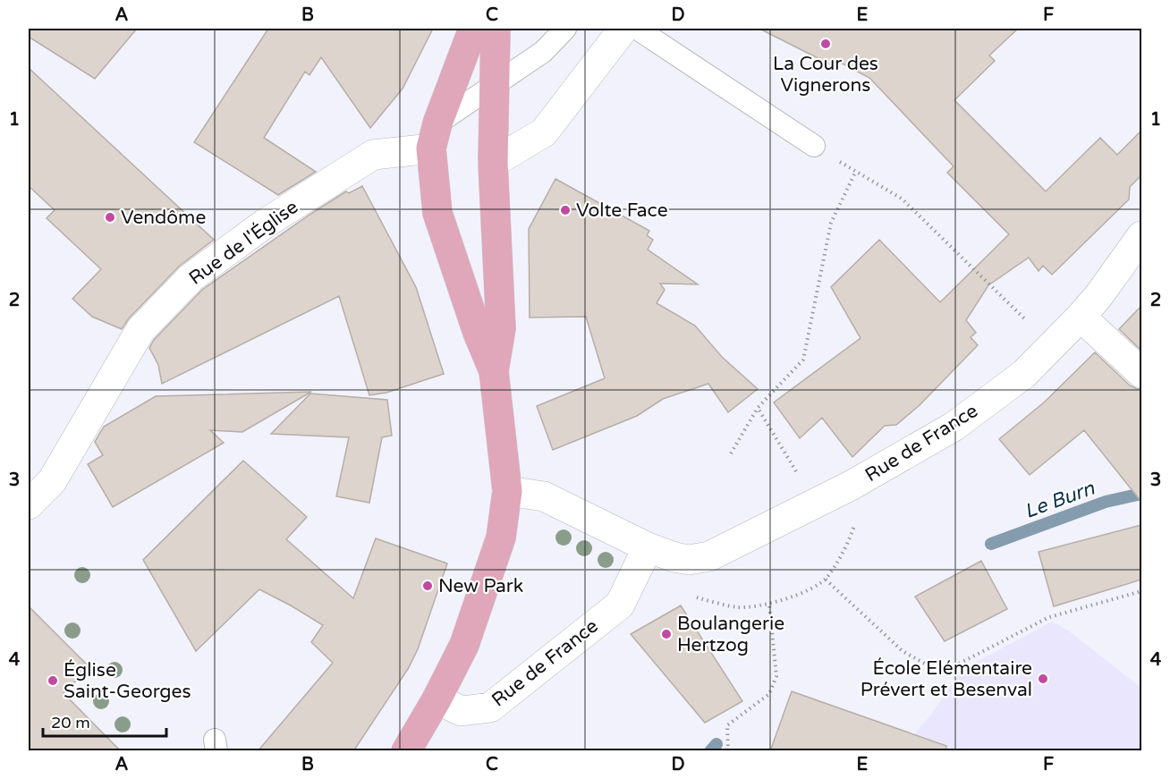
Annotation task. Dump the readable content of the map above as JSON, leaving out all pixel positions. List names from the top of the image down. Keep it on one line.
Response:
{"streets":{"street":["Rue de l'Église","Rue de France"]},"water":["Le Burn"],"places":["La Cour des Vignerons","Volte Face","Vendôme","New Park","Boulangerie Hertzog","École Elémentaire Prévert et Besenval","Église Saint-Georges"],"scale_bar":"20 m","grid":{"columns":["A","B","C","D","E","F"],"rows":["1","2","3","4"]}}
